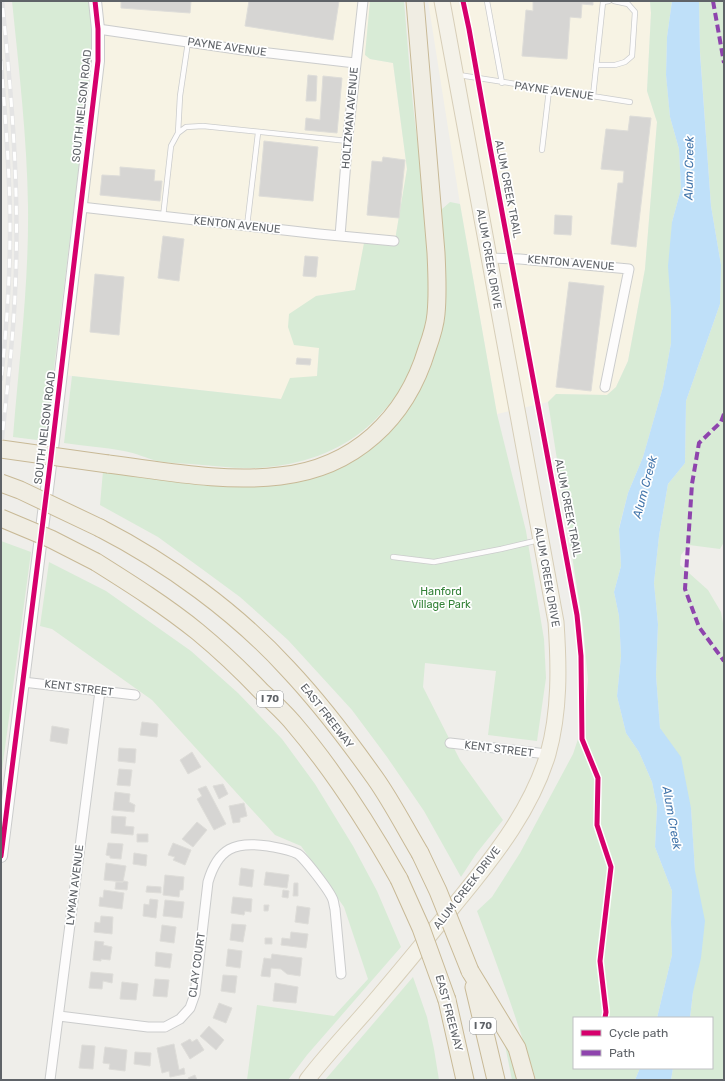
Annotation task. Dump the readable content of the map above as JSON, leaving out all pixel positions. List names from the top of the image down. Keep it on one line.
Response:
{"streets":{"highway":["I 70","EAST FREEWAY"],"main road":["ALUM CREEK DRIVE"],"street":["PAYNE AVENUE","SOUTH NELSON ROAD","HOLTZMAN AVENUE","KENTON AVENUE","KENT STREET","LYMAN AVENUE","CLAY COURT"],"cycle path":["ALUM CREEK TRAIL"]},"crossings":[["PAYNE AVENUE","SOUTH NELSON ROAD"],["PAYNE AVENUE","HOLTZMAN AVENUE"],["PAYNE AVENUE","ALUM CREEK DRIVE"],["SOUTH NELSON ROAD","KENTON AVENUE"],["SOUTH NELSON ROAD","KENT STREET"],["HOLTZMAN AVENUE","KENTON AVENUE"],["KENTON AVENUE","ALUM CREEK DRIVE"],["ALUM CREEK DRIVE","KENT STREET"],["KENT STREET","LYMAN AVENUE"],["LYMAN AVENUE","CLAY COURT"]],"water":["Alum Creek"],"parks":["Hanford Village Park"],"legend":["Cycle path","Path"]}
